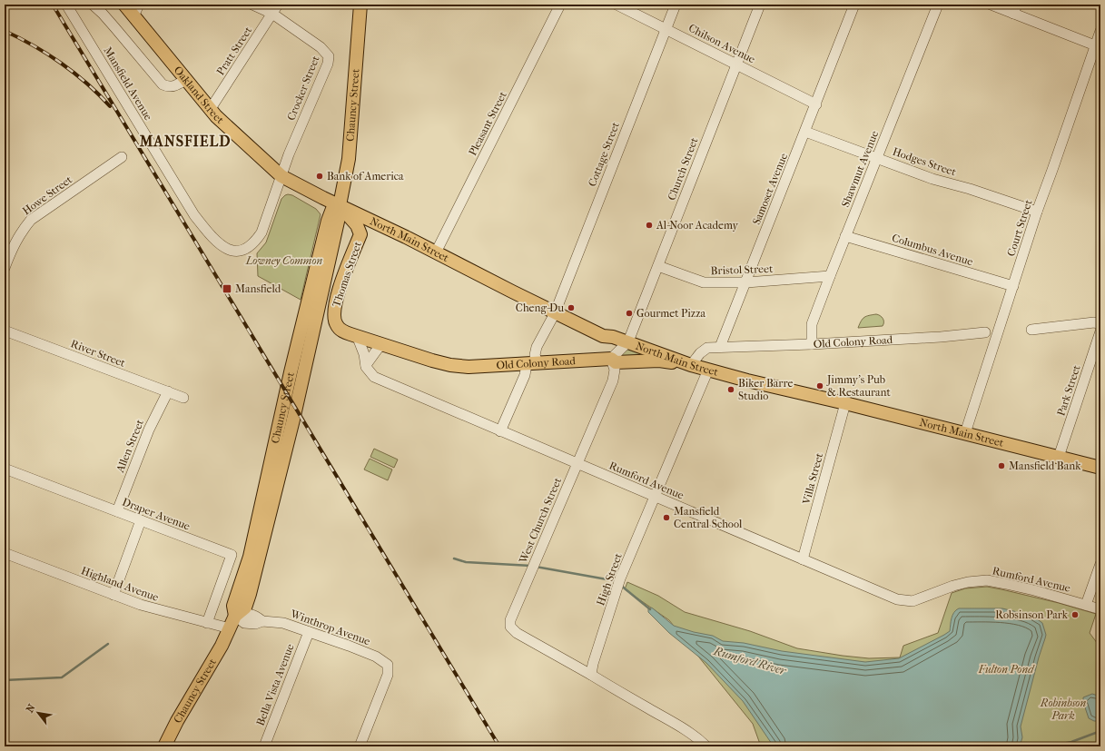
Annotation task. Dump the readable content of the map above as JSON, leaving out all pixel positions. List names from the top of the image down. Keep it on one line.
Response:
{"streets":{"main road":["Oakland Street","Chauncy Street","North Main Street","Thomas Street","Old Colony Road"],"street":["Chilson Avenue","Pratt Street","Mansfield Avenue","Crocker Street","Pleasant Street","Cottage Street","Hodges Street","Church Street","Shawmut Avenue","Samoset Avenue","Howe Street","Court Street","Columbus Avenue","Bristol Street","River Street","Park Street","Allen Street","Villa Street","Rumford Avenue","Draper Avenue","West Church Street","High Street","Highland Avenue","Winthrop Avenue","Bella Vista Avenue"]},"crossings":[["Chilson Avenue","Cottage Street"],["Chilson Avenue","Church Street"],["Chilson Avenue","Samoset Avenue"],["Pratt Street","Crocker Street"],["Pratt Street","Oakland Street"],["Mansfield Avenue","Crocker Street"],["Mansfield Avenue","Oakland Street"],["Mansfield Avenue","North Main Street"],["Crocker Street","Oakland Street"],["Crocker Street","North Main Street"],["Oakland Street","North Main Street"],["Chauncy Street","North Main Street"],["Chauncy Street","Thomas Street"],["Chauncy Street","Highland Avenue"],["Chauncy Street","Winthrop Avenue"],["Pleasant Street","North Main Street"],["Cottage Street","North Main Street"],["Cottage Street","Old Colony Road"],["Cottage Street","Rumford Avenue"],["Hodges Street","Shawmut Avenue"],["Hodges Street","Samoset Avenue"],["Hodges Street","Court Street"],["Church Street","North Main Street"],["Church Street","Bristol Street"],["Shawmut Avenue","Columbus Avenue"],["Shawmut Avenue","Bristol Street"],["Shawmut Avenue","Old Colony Road"],["Samoset Avenue","Bristol Street"],["Samoset Avenue","Old Colony Road"],["Court Street","North Main Street"],["Court Street","Columbus Avenue"],["North Main Street","Thomas Street"],["North Main Street","Old Colony Road"],["North Main Street","Park Street"],["North Main Street","Villa Street"],["North Main Street","High Street"],["Thomas Street","Old Colony Road"],["Thomas Street","Rumford Avenue"],["Old Colony Road","Rumford Avenue"],["Old Colony Road","West Church Street"],["River Street","Allen Street"],["Allen Street","Draper Avenue"],["Villa Street","Rumford Avenue"],["Rumford Avenue","West Church Street"],["Rumford Avenue","High Street"],["Draper Avenue","Highland Avenue"],["West Church Street","High Street"],["Winthrop Avenue","Bella Vista Avenue"]],"districts":["MANSFIELD"],"water":["Rumford River"],"parks":["Lowney Common","Fulton Pond","Robinbson Park"],"places":{"other":["Bank of America","Al-Noor Academy","Cheng-Du","Gourmet Pizza","Jimmy's Pub & Restaurant","Biker Barre Studio","Mansfield Bank","Mansfield Central School","Robsinson Park"],"transit":["Mansfield"]},"north":"top left"}
